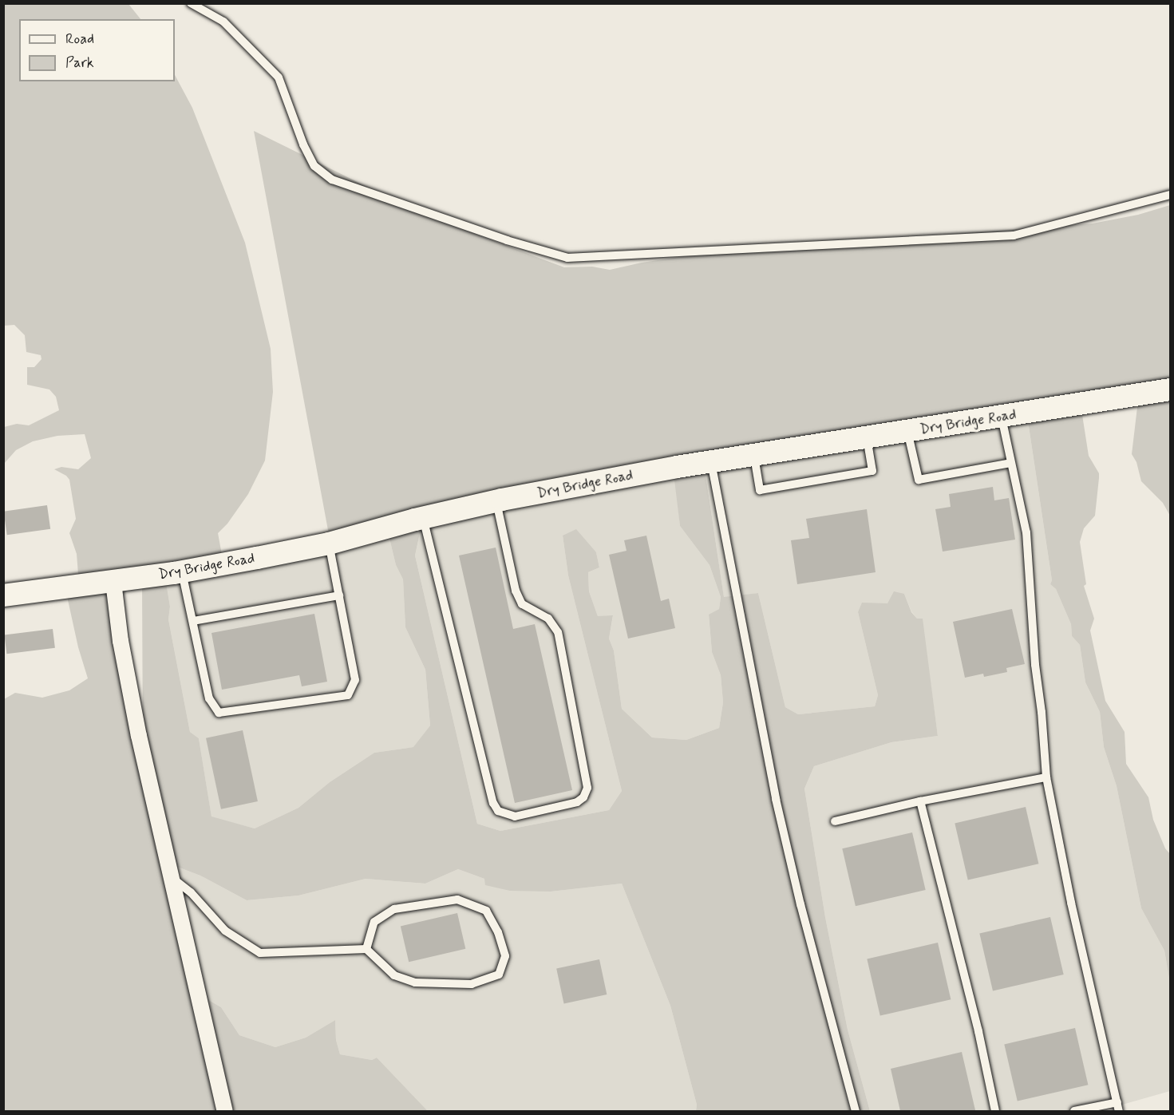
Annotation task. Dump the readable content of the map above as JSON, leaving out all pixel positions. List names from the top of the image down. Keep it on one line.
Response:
{"streets":{"street":["Dry Bridge Road"]},"legend":["Road","Park"]}
